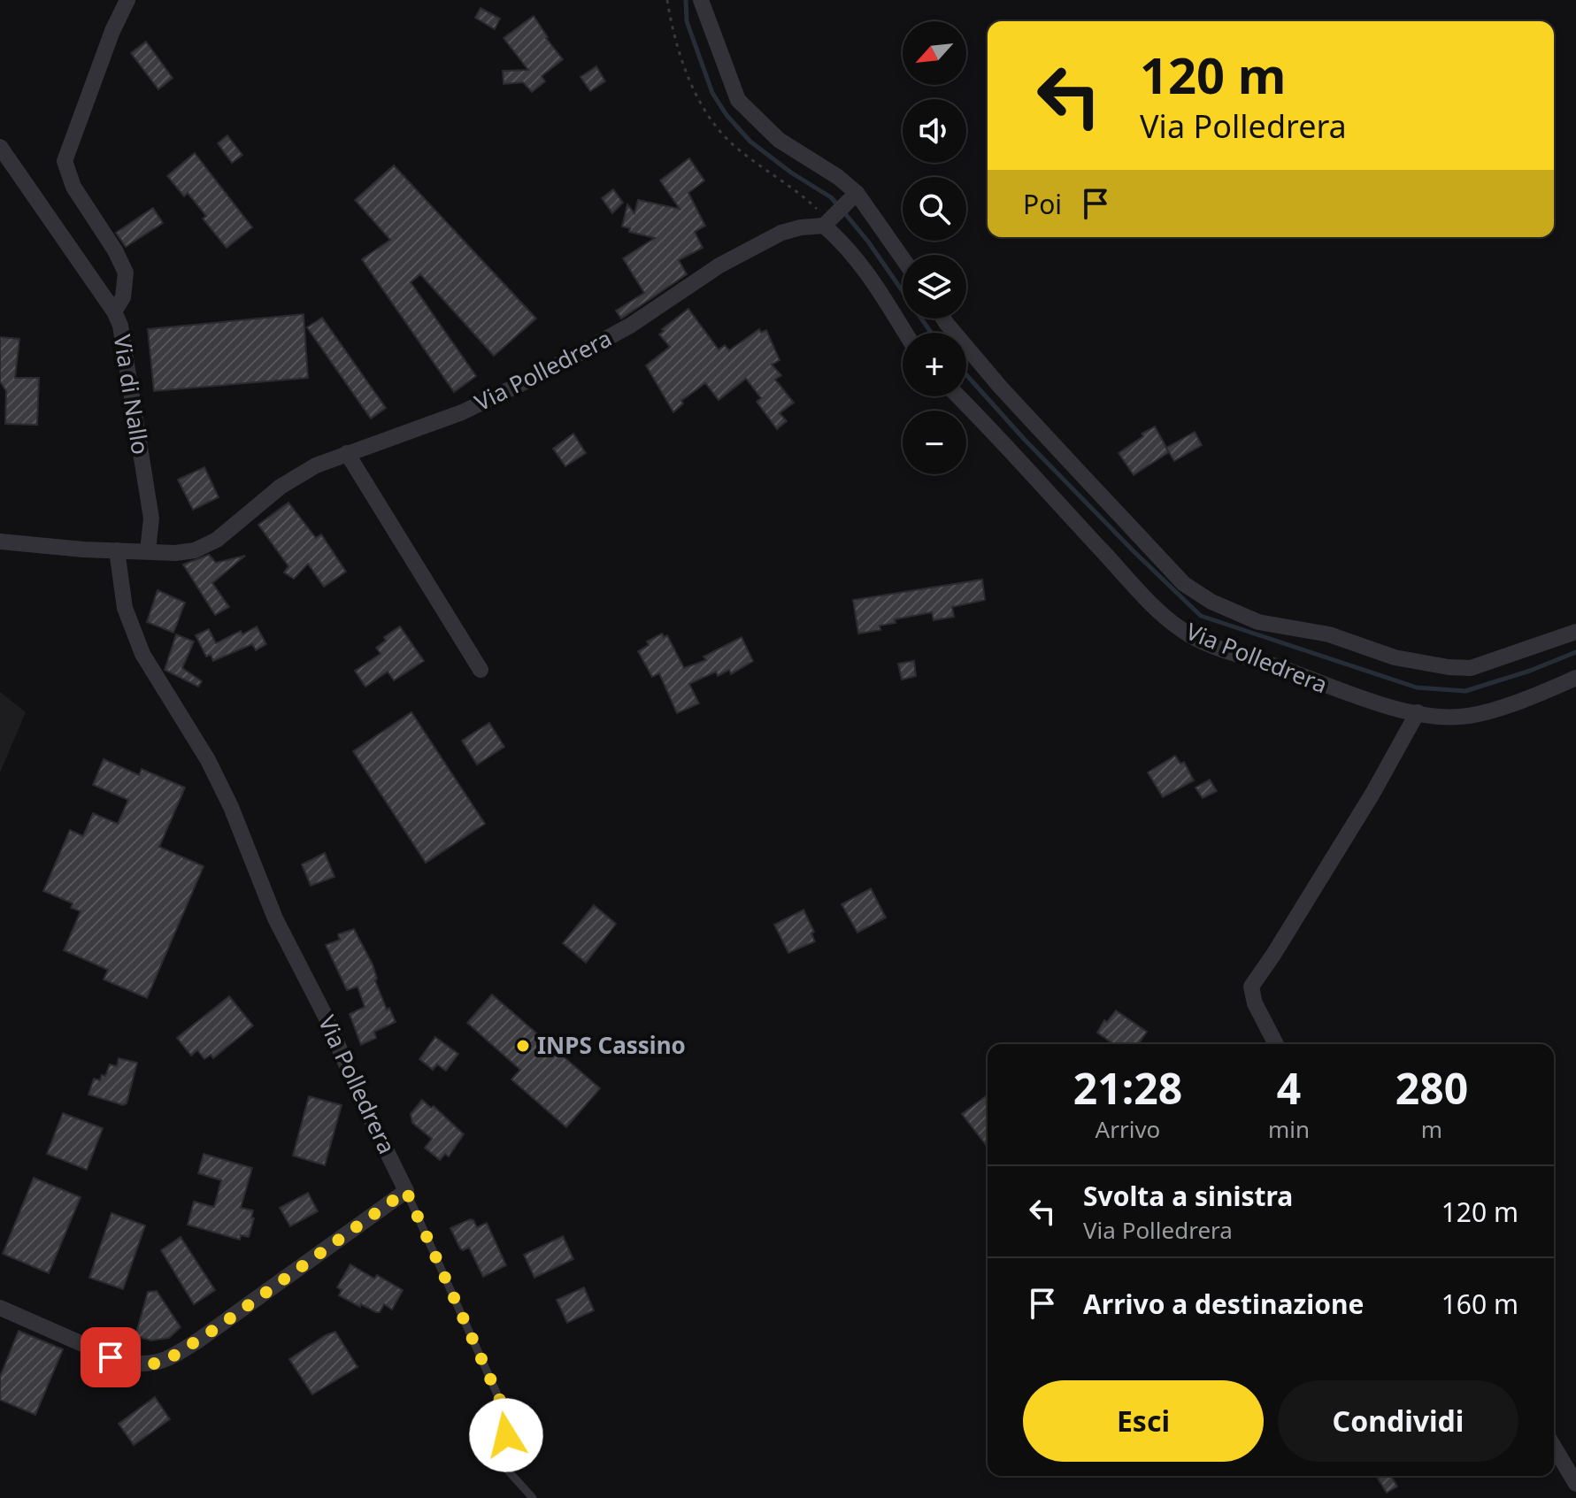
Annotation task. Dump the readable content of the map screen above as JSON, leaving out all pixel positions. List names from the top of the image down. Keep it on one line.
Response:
{"streets":{"street":["Via Polledrera","Via di Nallo"]},"crossings":[["Via Polledrera","Via di Nallo"]],"places":["INPS Cassino"],"north":"bottom left","page":{"map_buttons":["+","−"],"turn":["120 m","Via Polledrera"],"then":"Poi","eta":["21:28","Arrivo","4","min","280","m"],"list":[{"name":"Svolta a sinistra","note":"Via Polledrera","value":"120 m"},{"name":"Arrivo a destinazione","value":"160 m"}],"buttons":["Esci","Condividi"]}}
